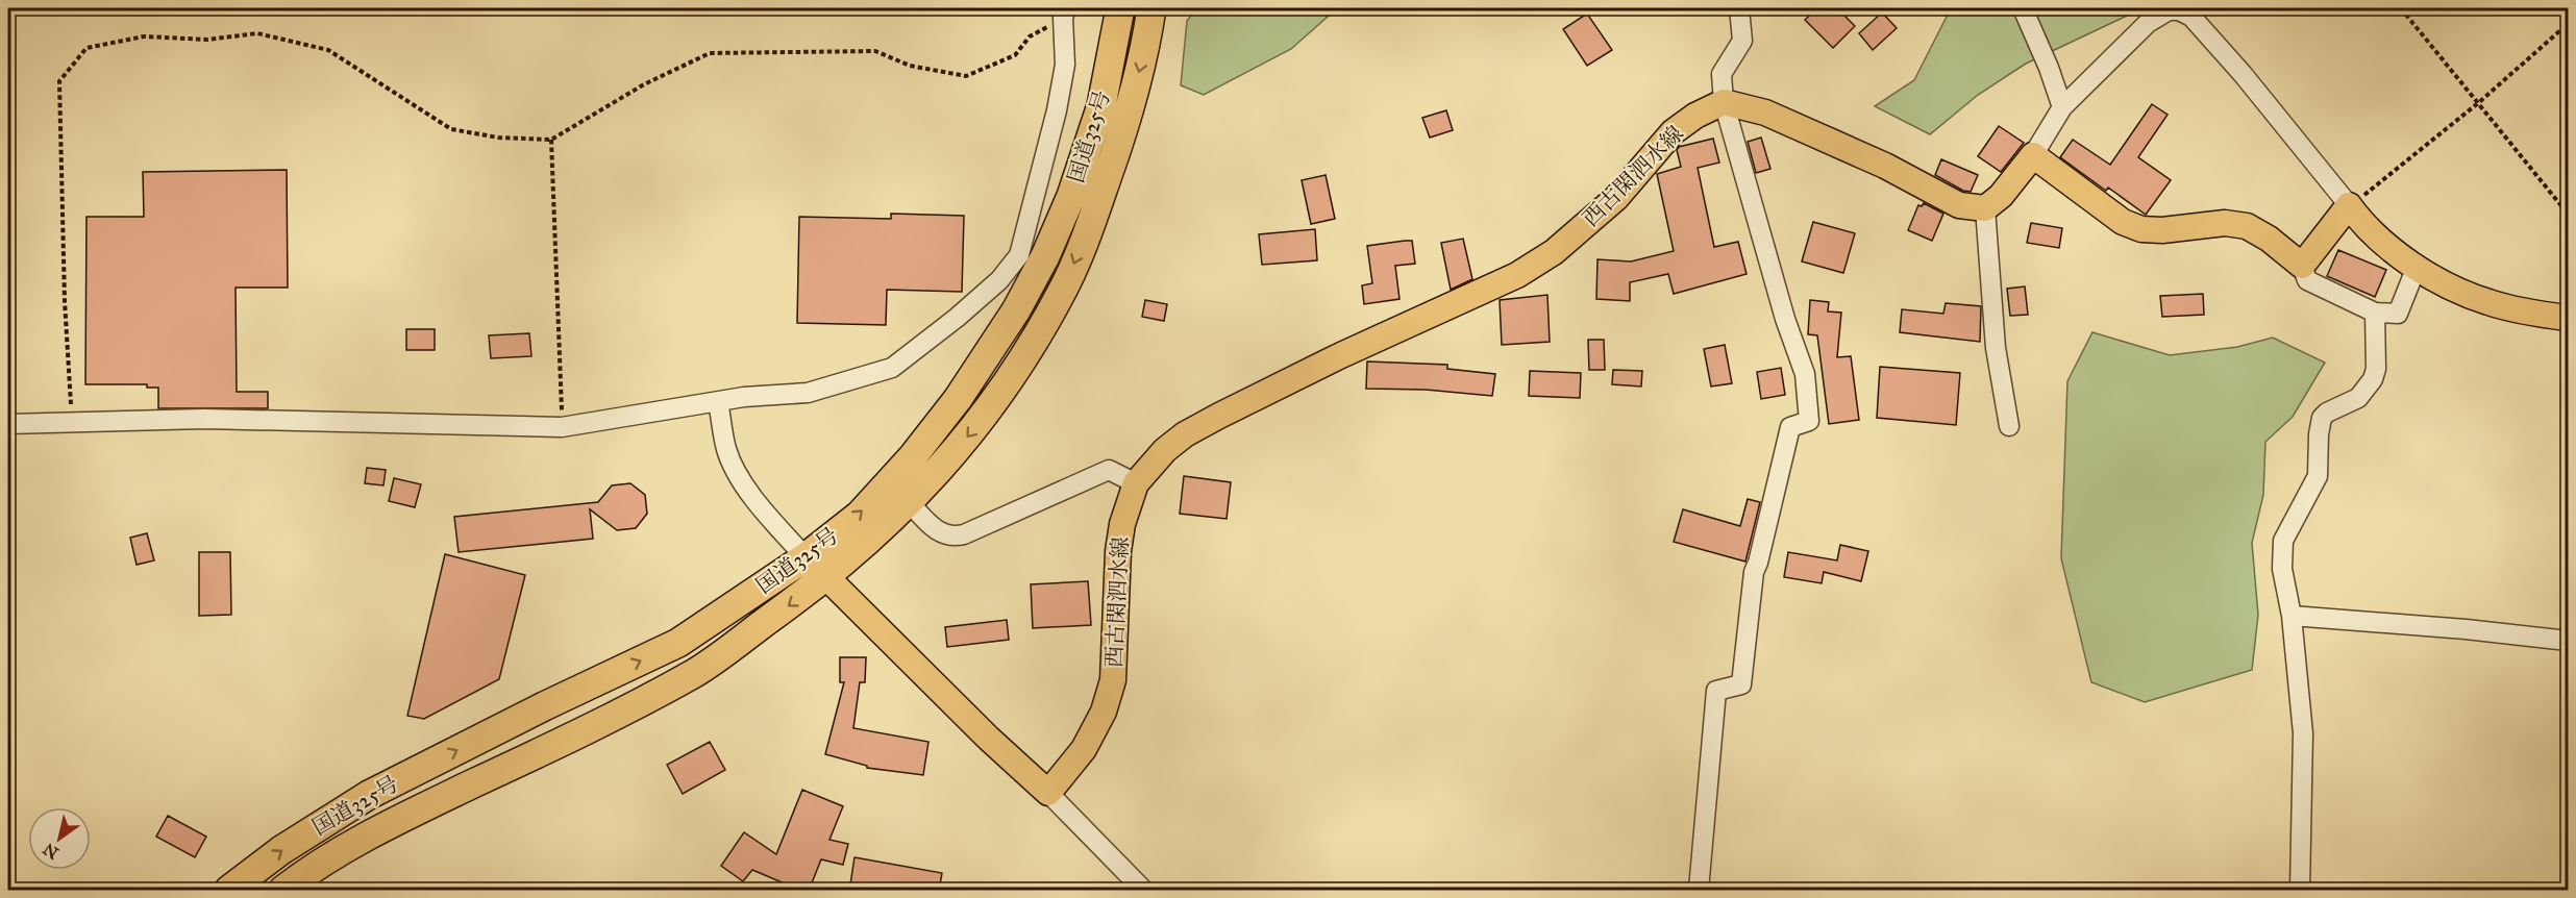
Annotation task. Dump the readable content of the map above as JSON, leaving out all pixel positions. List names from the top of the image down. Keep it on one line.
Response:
{"streets":{"highway":["国道325号"],"main road":["西古閑泗水線"]},"north":"bottom left"}
